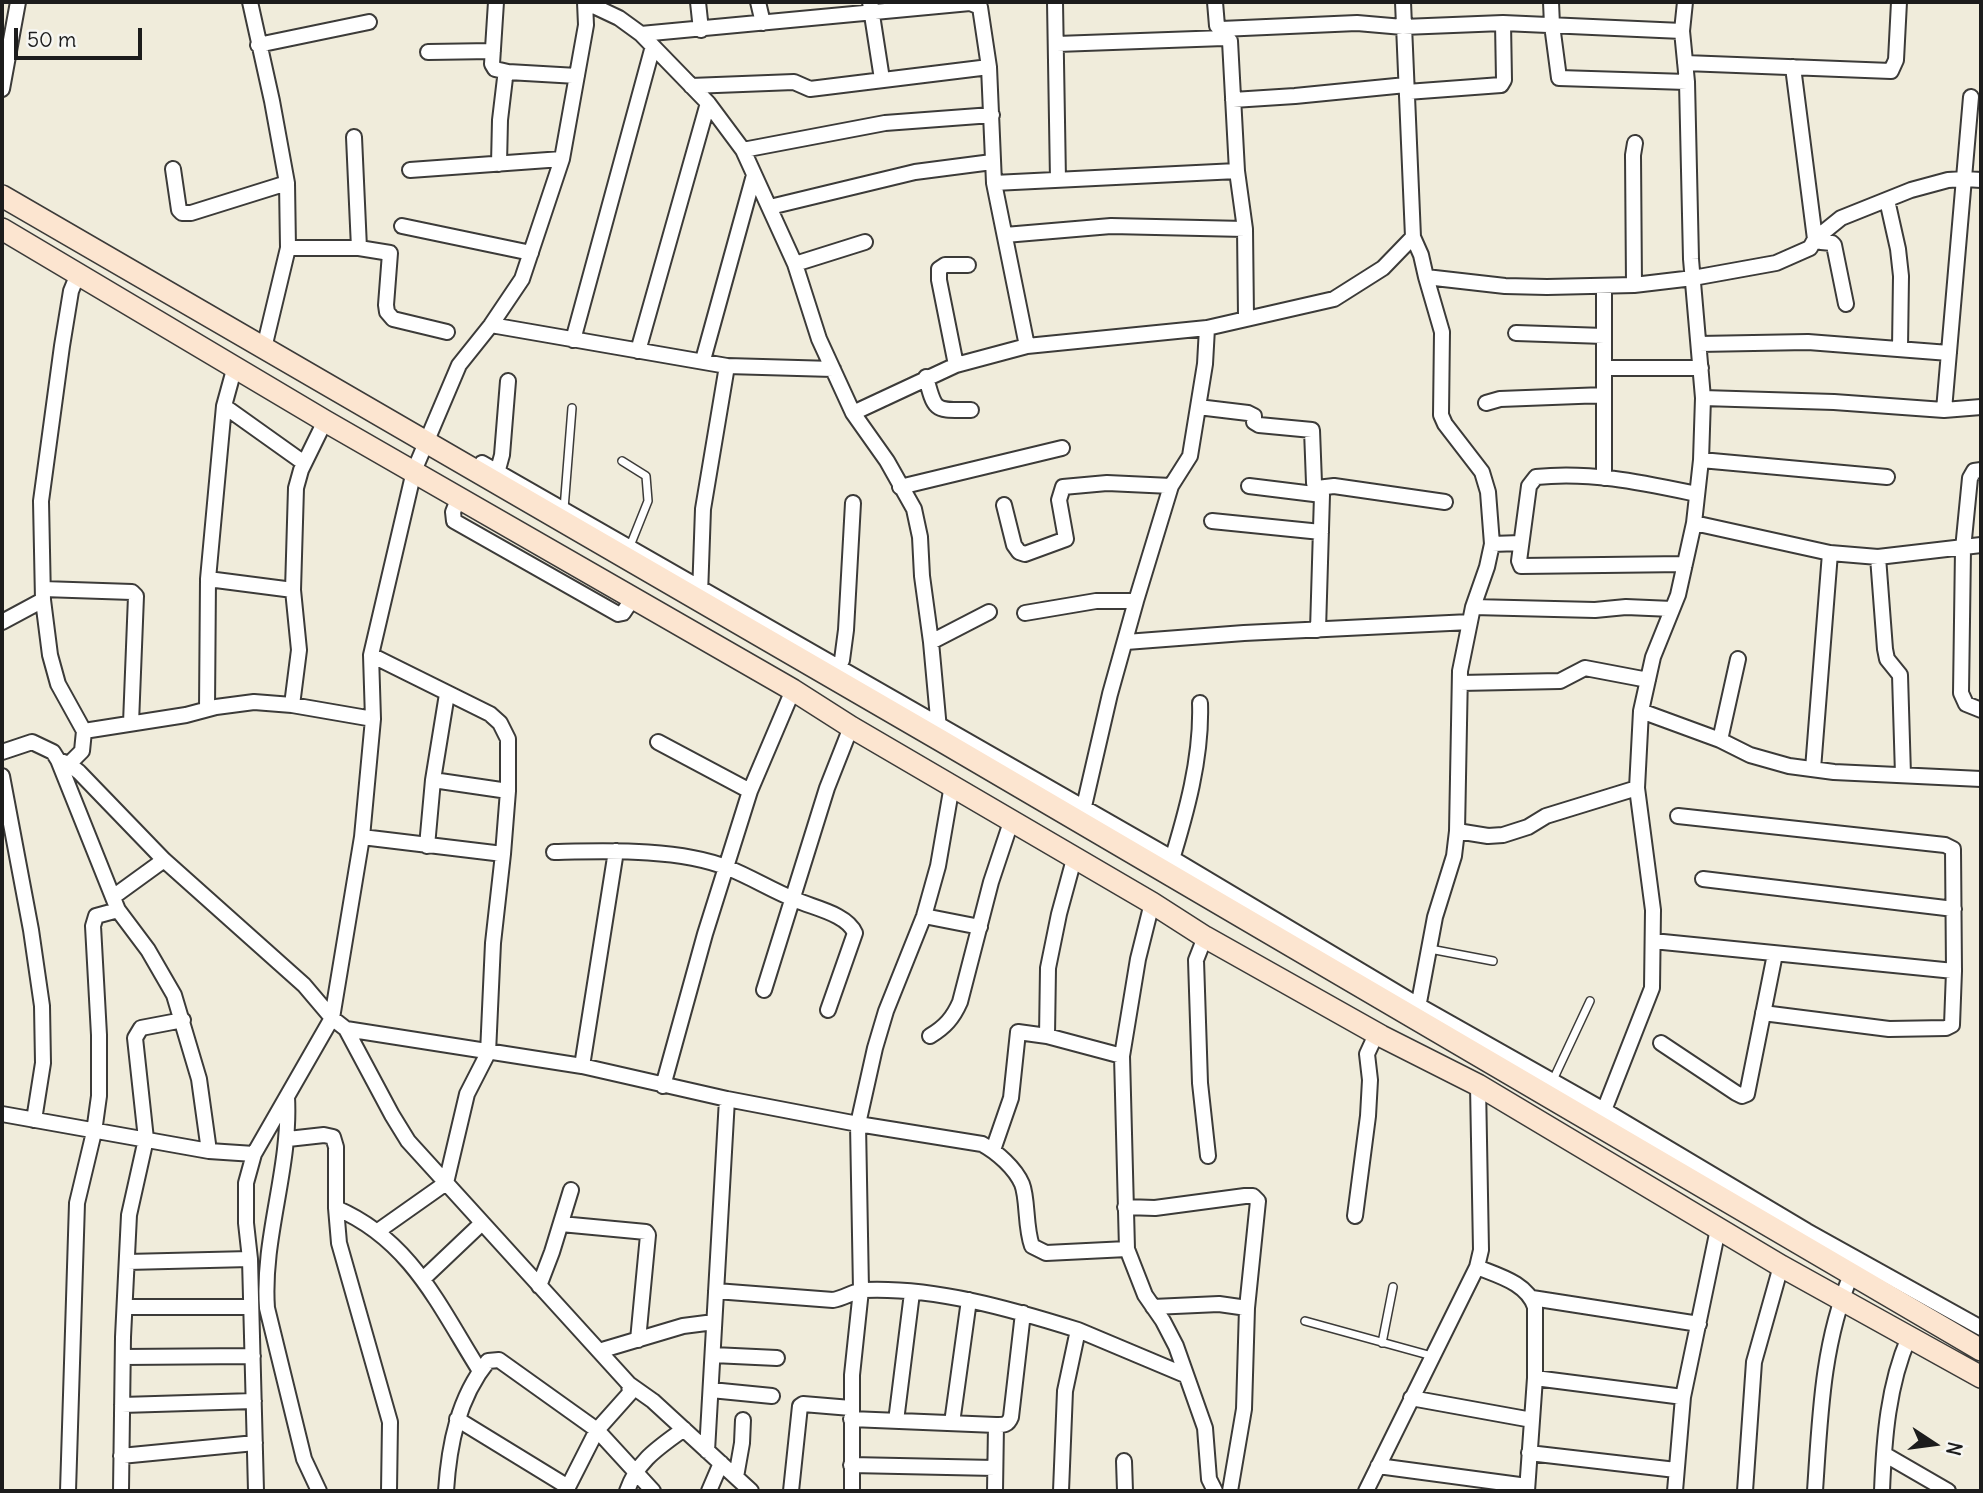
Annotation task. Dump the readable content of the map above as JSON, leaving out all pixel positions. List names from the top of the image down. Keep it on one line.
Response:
{"scale_bar":"50 m","north":"right"}
